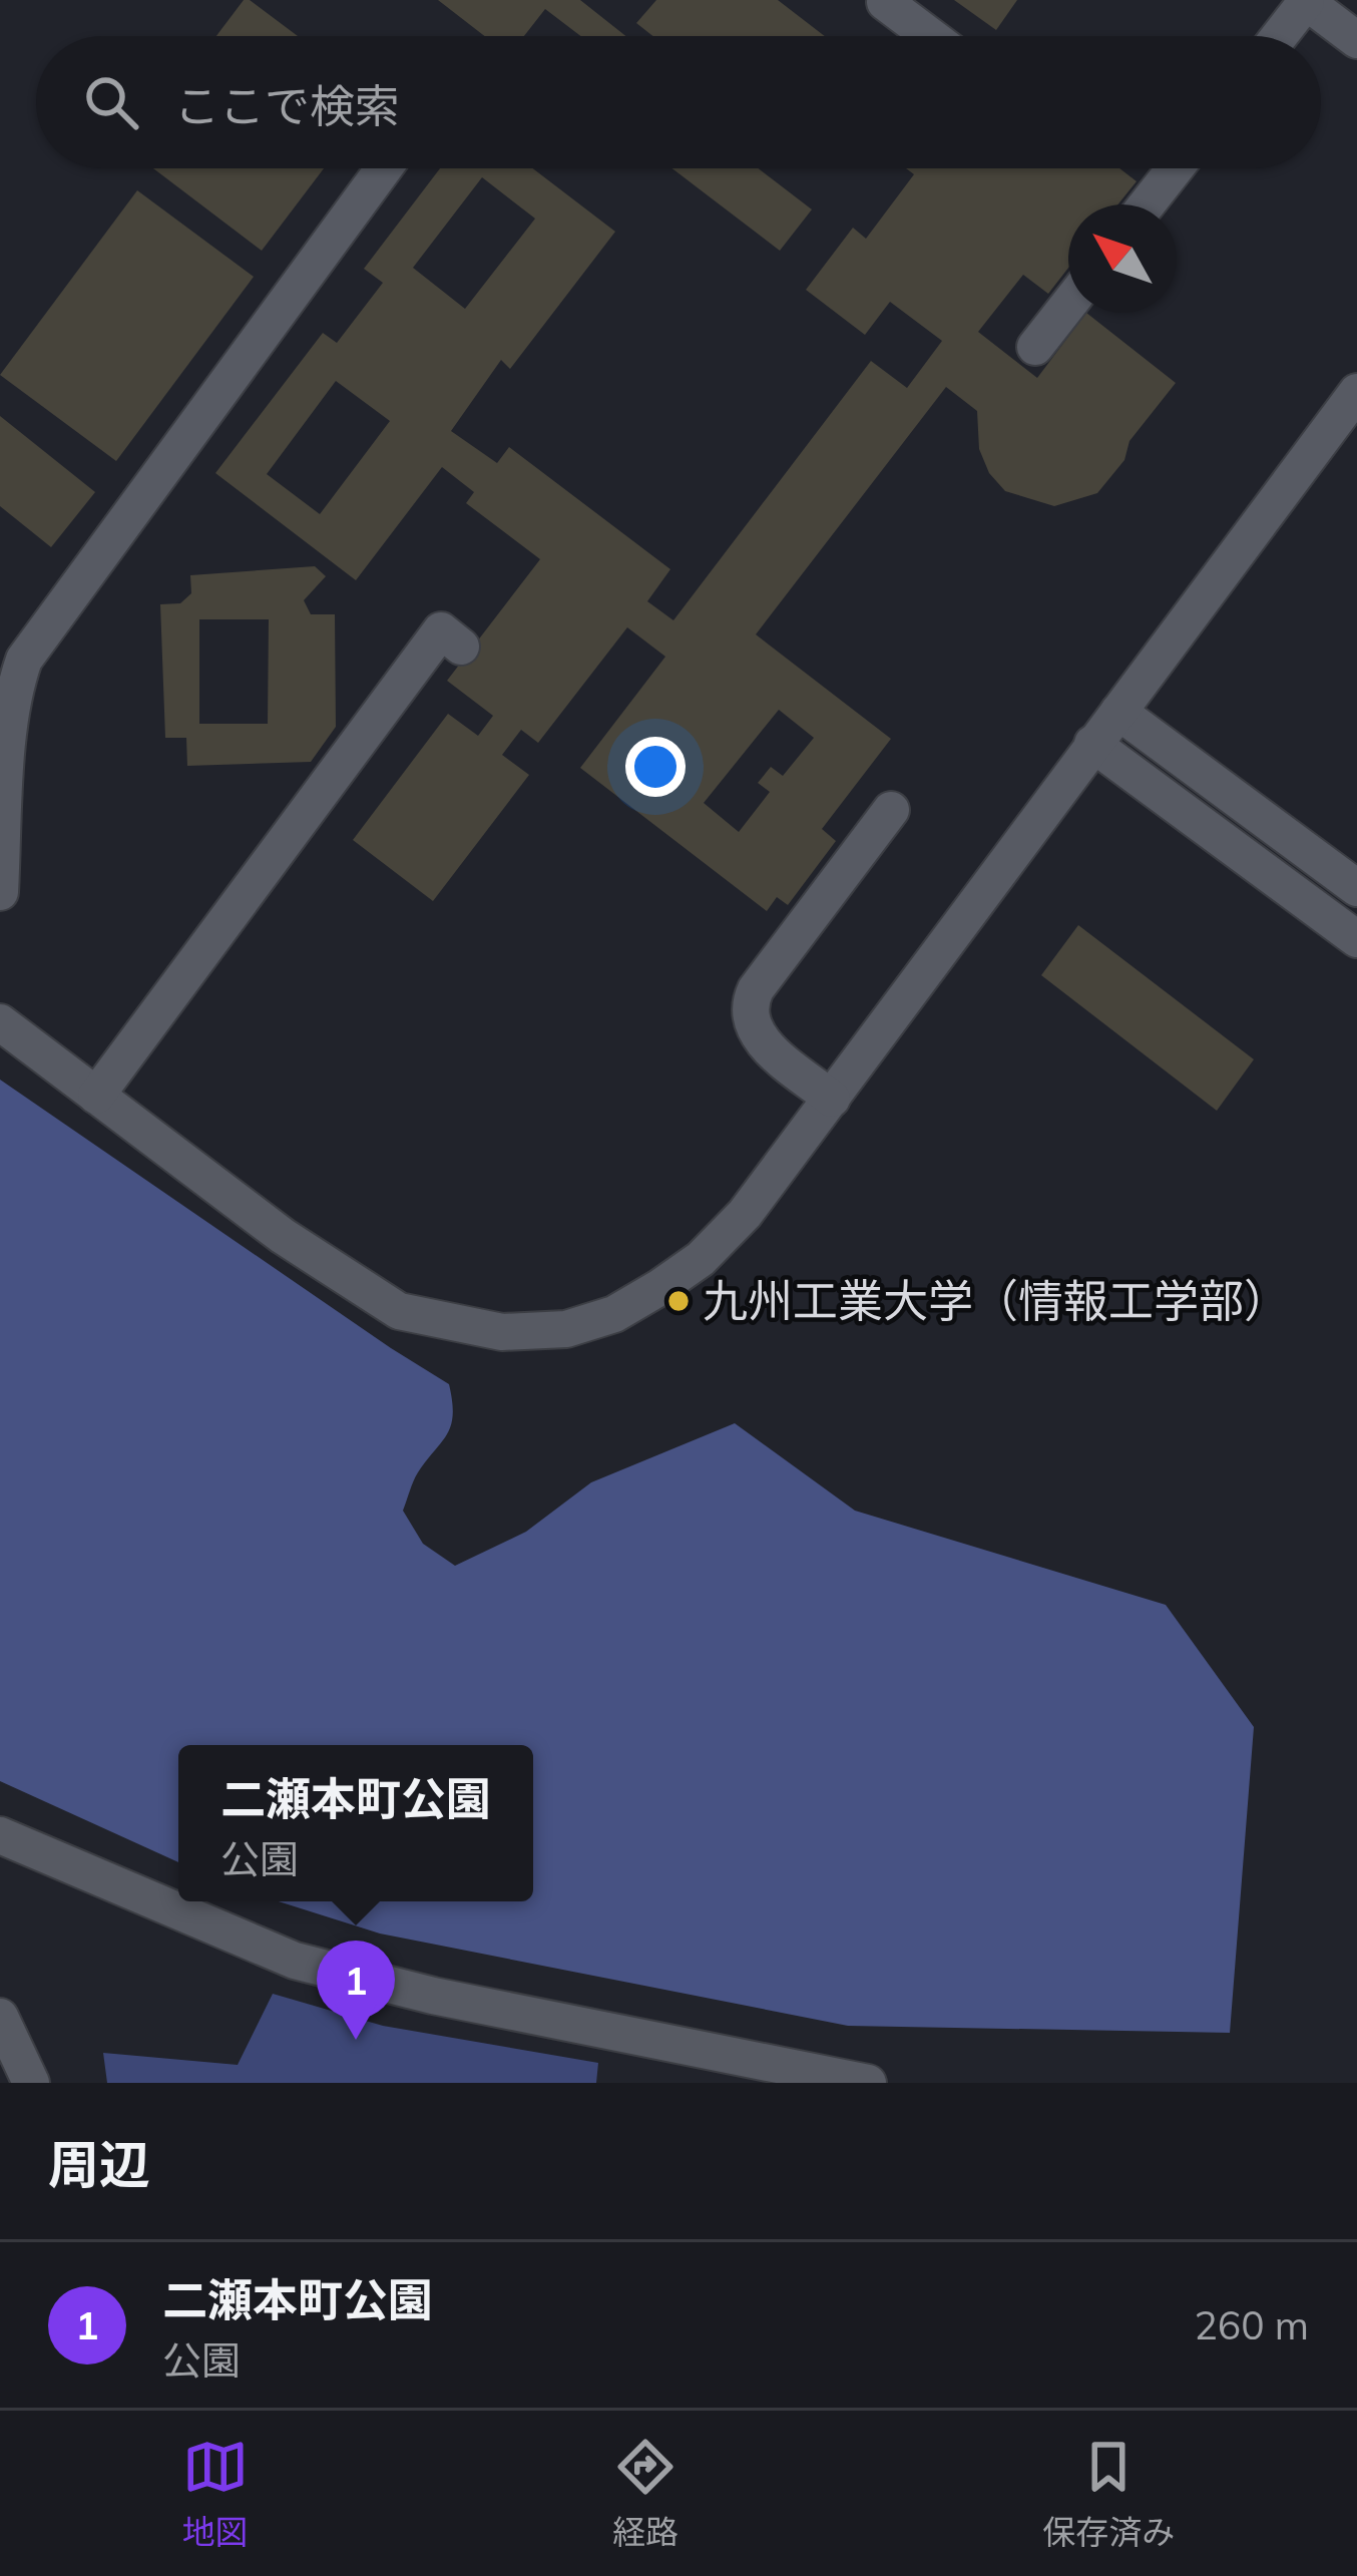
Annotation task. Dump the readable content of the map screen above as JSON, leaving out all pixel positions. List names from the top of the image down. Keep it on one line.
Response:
{"places":["九州工業大学（情報工学部）"],"north":"top left","page":{"search":"ここで検索","popup":["二瀬本町公園","公園"],"pins":"1","heading":"周辺","list":[{"mark":"1","name":"二瀬本町公園","note":"公園","value":"260 m"}],"nav":["地図","経路","保存済み"]}}
